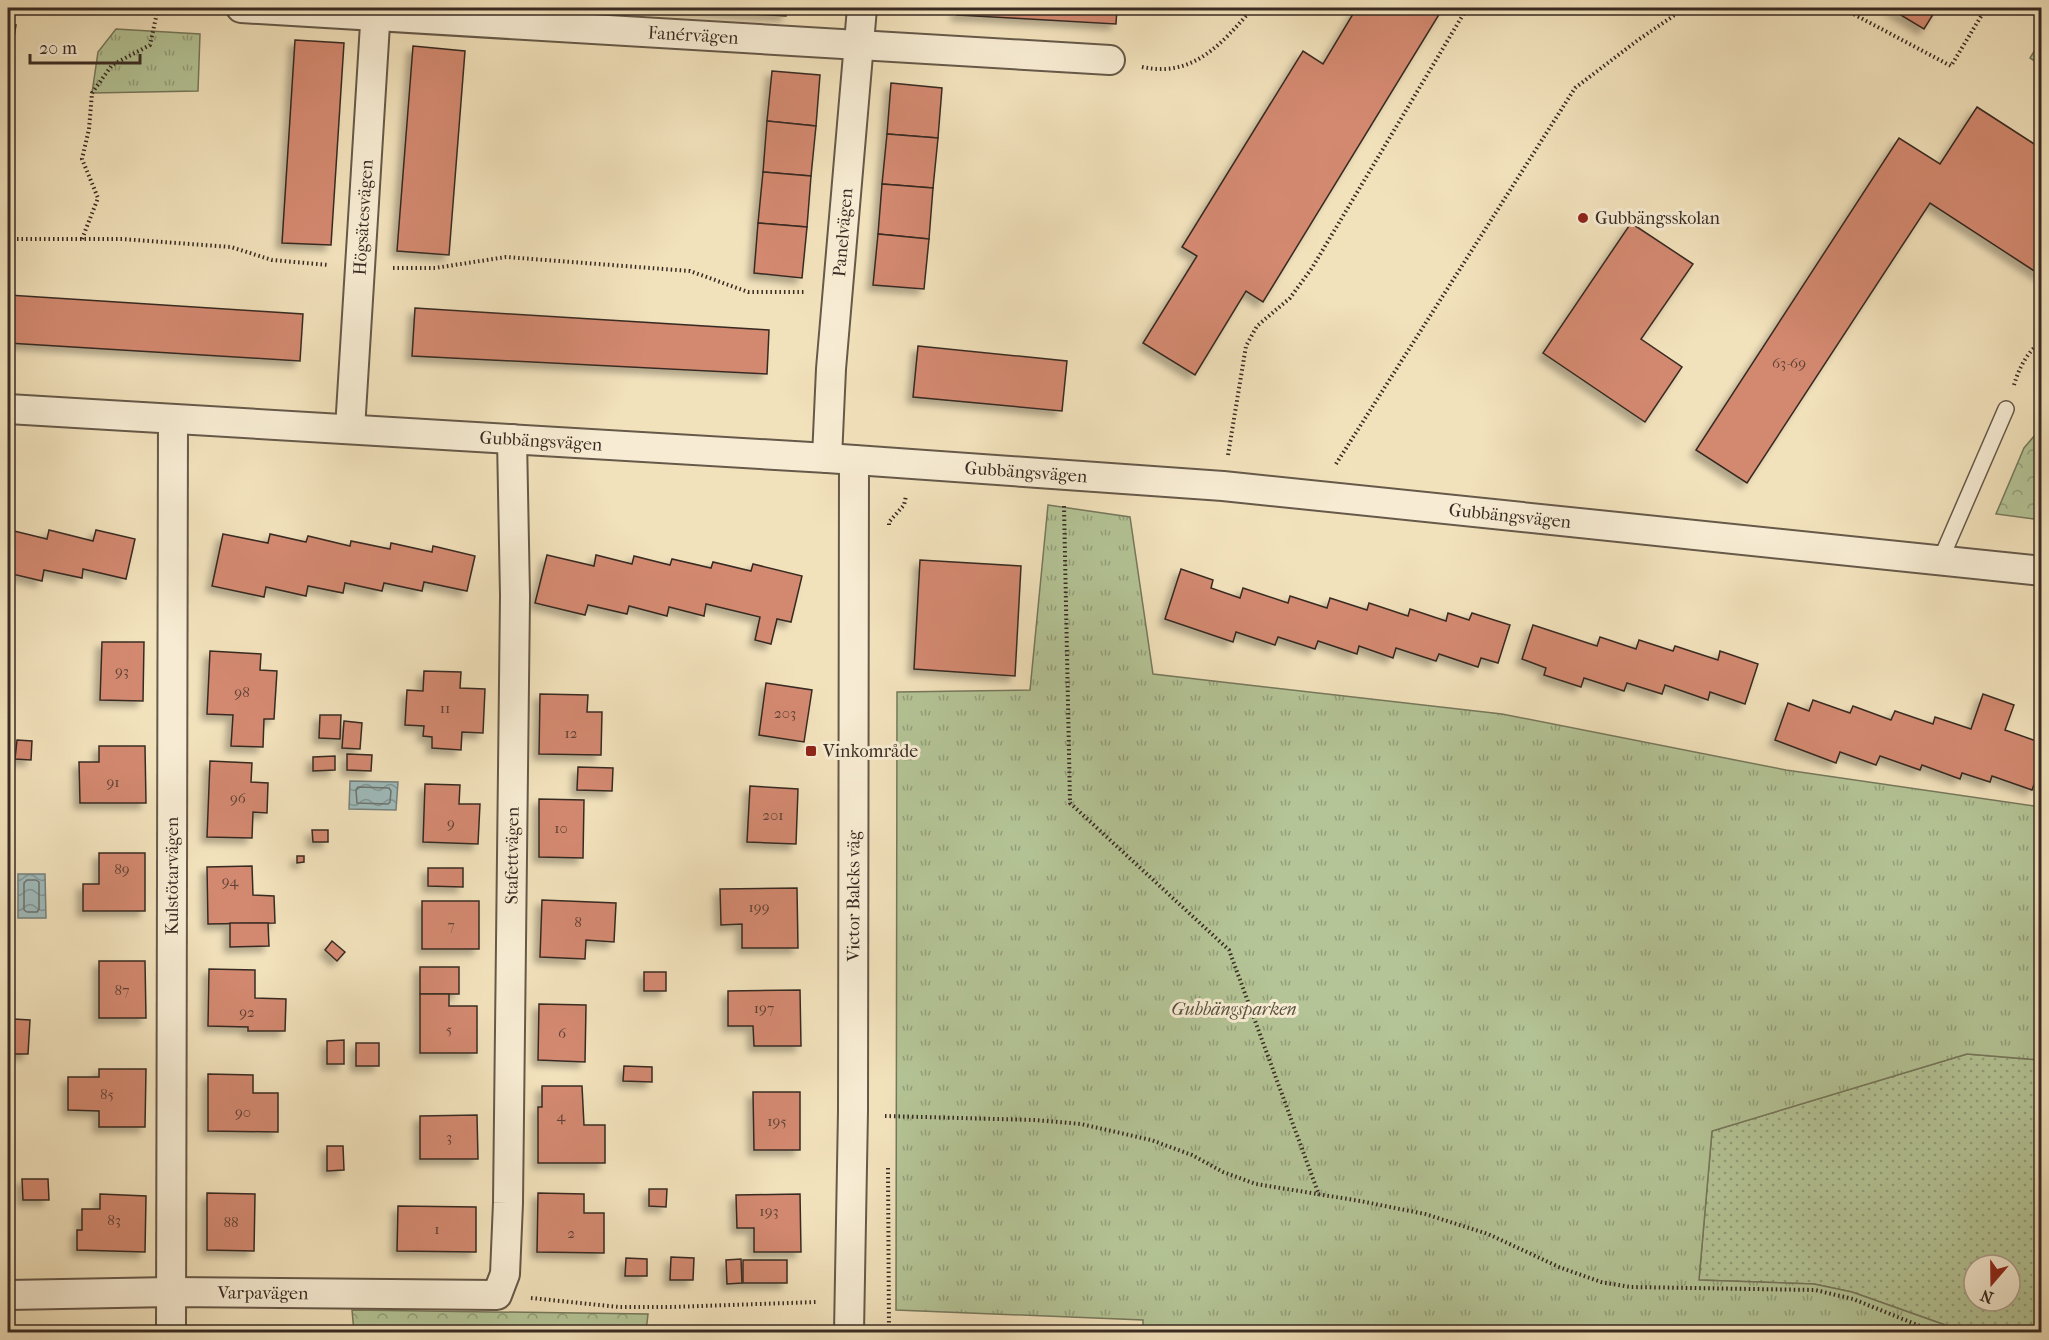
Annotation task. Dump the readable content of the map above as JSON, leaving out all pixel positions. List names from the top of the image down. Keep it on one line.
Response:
{"streets":{"street":["Fanérvägen","Högsätesvägen","Panelvägen","Gubbängsvägen","Stafettvägen","Kulstötarvägen","Victor Balcks väg","Varpavägen"]},"crossings":[["Fanérvägen","Högsätesvägen"],["Fanérvägen","Panelvägen"],["Högsätesvägen","Gubbängsvägen"],["Panelvägen","Gubbängsvägen"],["Panelvägen","Victor Balcks väg"],["Gubbängsvägen","Stafettvägen"],["Gubbängsvägen","Kulstötarvägen"],["Gubbängsvägen","Victor Balcks väg"],["Stafettvägen","Varpavägen"],["Kulstötarvägen","Varpavägen"]],"parks":["Gubbängsparken"],"places":{"other":["Gubbängsskolan"],"transit":["Vinkområde"]},"house_numbers":["63-69","93","98","11","203","12","91","96","201","9","10","89","94","199","8","7","87","197","92","5","6","85","90","4","195","3","193","83","88","1","2"],"scale_bar":"20 m","north":"bottom"}
